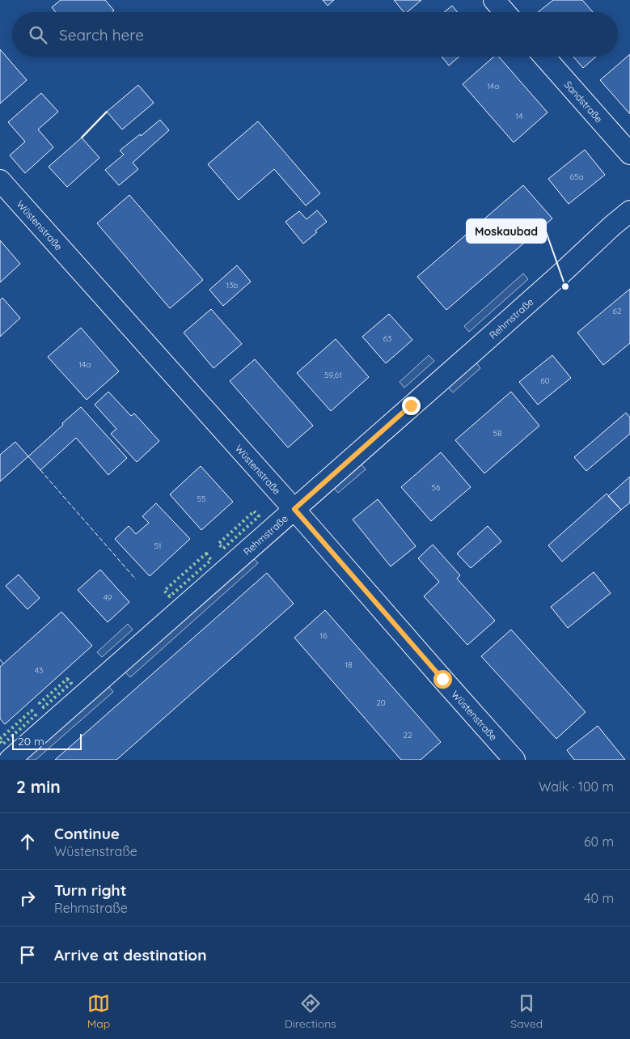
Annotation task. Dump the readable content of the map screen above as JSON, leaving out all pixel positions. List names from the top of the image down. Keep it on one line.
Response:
{"streets":{"street":["Sandstraße","Wüstenstraße","Rehmstraße"]},"crossings":[["Wüstenstraße","Rehmstraße"]],"places":["Moskaubad"],"house_numbers":["14a","14","65a","13b","62","63","14a","59,61","60","58","56","55","51","49","16","18","43","20","22"],"scale_bar":"20 m","page":{"search":"Search here","scale":"20 m","heading":["2 min","Walk · 100 m"],"list":[["Continue","Wüstenstraße","60 m"],["Turn right","Rehmstraße","40 m"],"Arrive at destination"],"nav":["Map","Directions","Saved"]}}
